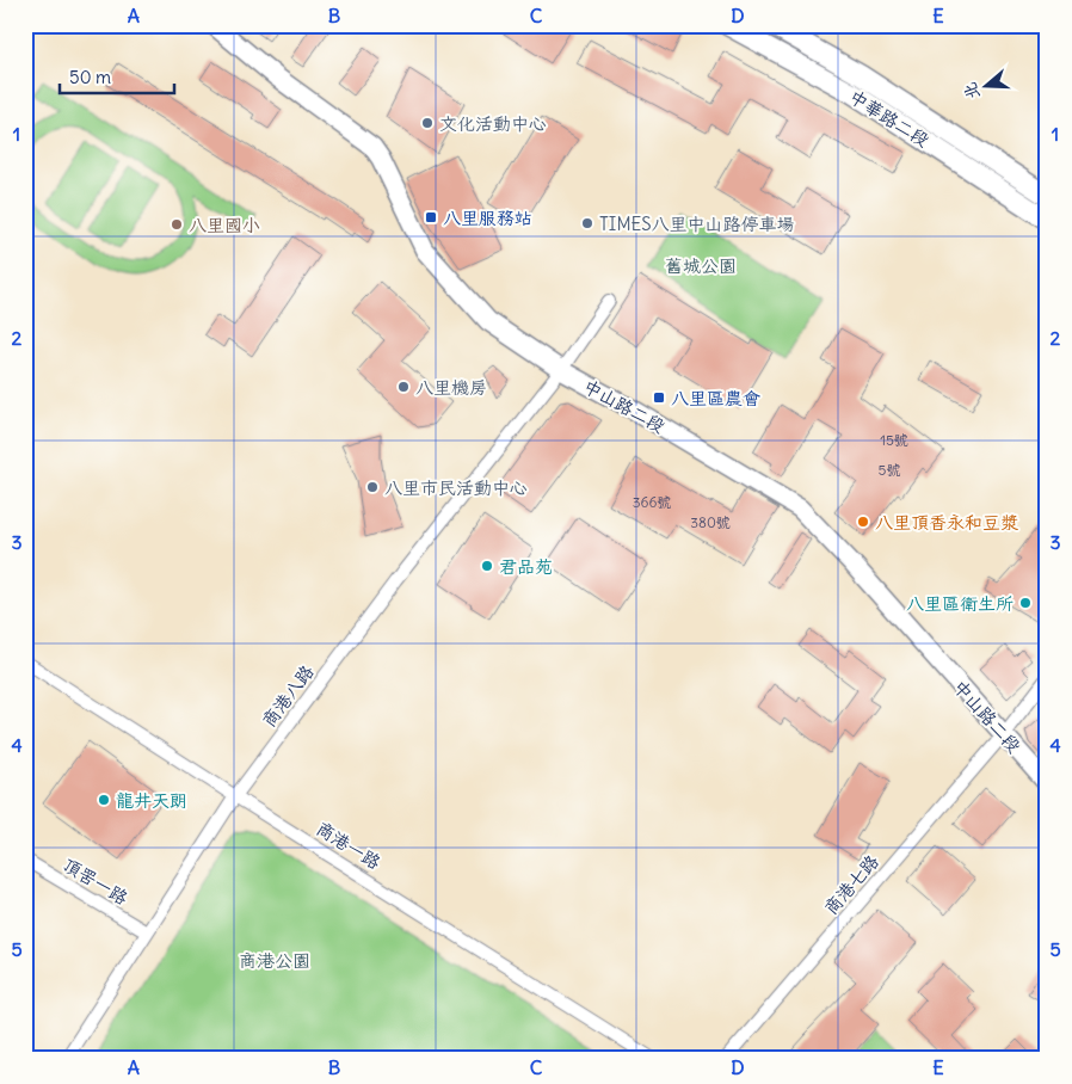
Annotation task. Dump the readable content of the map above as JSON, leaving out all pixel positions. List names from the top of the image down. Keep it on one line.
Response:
{"streets":{"main road":["中華路二段","中山路二段"],"street":["商港八路","商港一路","頂罟一路","商港七路"]},"crossings":[["中山路二段","商港八路"],["中山路二段","商港七路"],["商港八路","商港一路"],["商港八路","頂罟一路"]],"parks":["舊城公園","商港公園"],"places":{"other":["文化活動中心","TIMES八里中山路停車場","八里國小","八里機房","八里市民活動中心","八里頂香永和豆漿","君品苑","八里區衛生所","龍井天朗"],"transit":["八里服務站","八里區農會"]},"house_numbers":["15號","5號","366號","380號"],"scale_bar":"50 m","north":"left","grid":{"columns":["A","B","C","D","E"],"rows":["1","2","3","4","5"]}}
